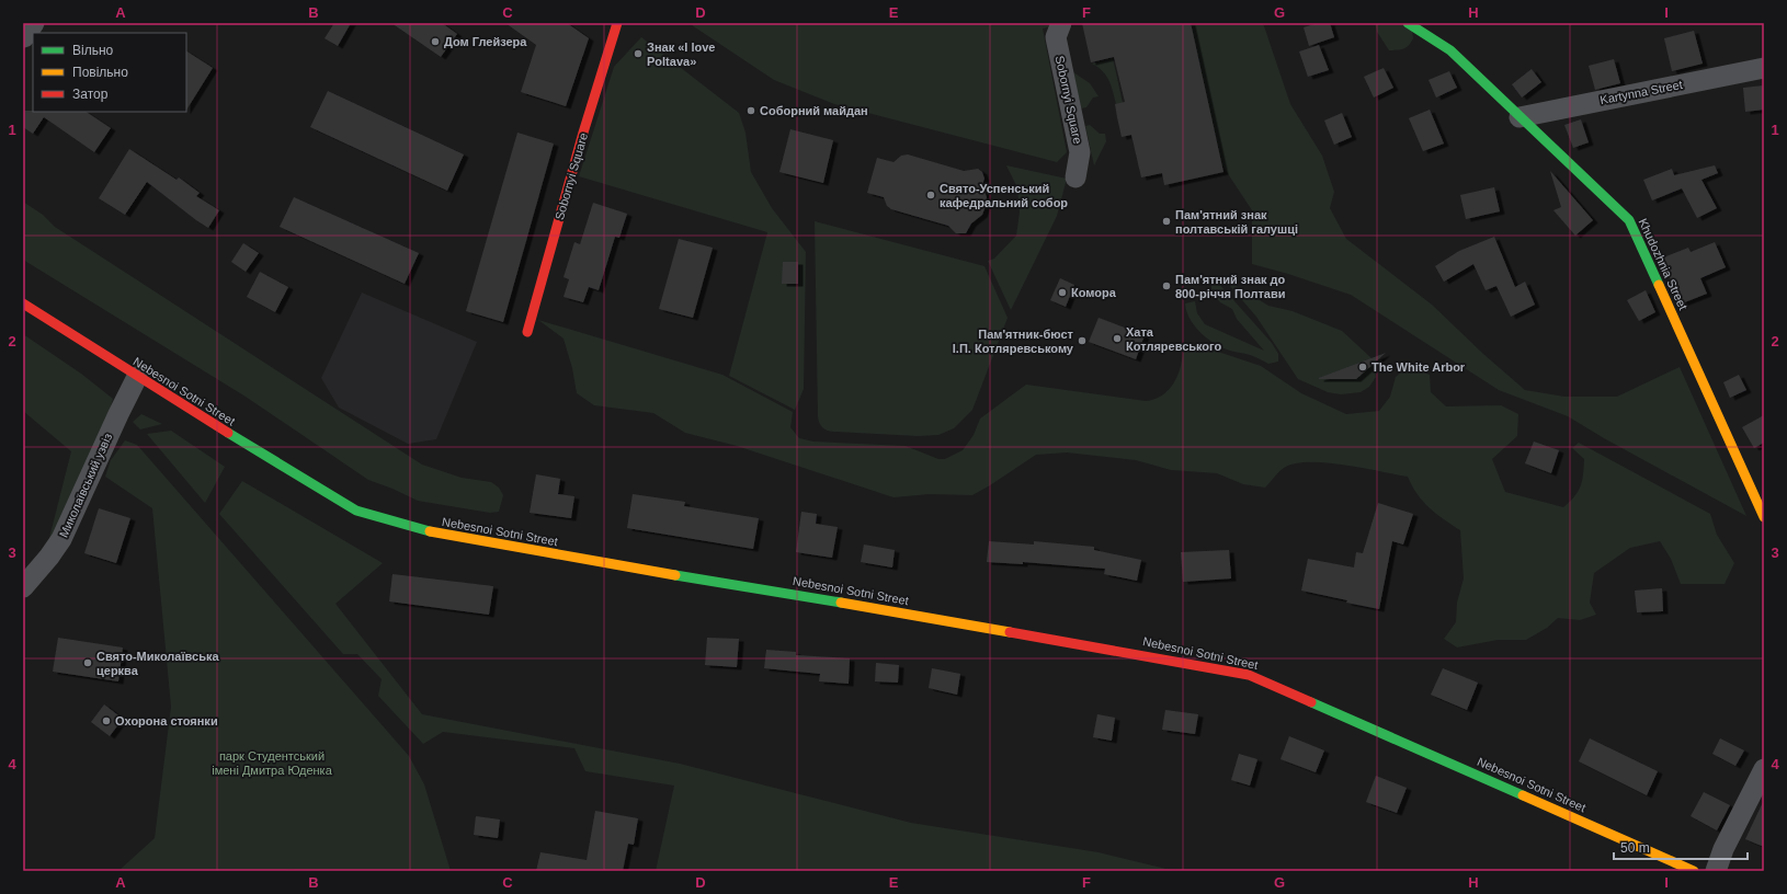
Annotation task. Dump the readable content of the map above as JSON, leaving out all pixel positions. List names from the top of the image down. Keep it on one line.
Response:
{"streets":{"main road":["Sobornyi Square","Khudozhnia Street","Nebesnoi Sotni Street"],"street":["Kartynna Street","Миколаївський узвіз"]},"crossings":[["Kartynna Street","Khudozhnia Street"],["Nebesnoi Sotni Street","Миколаївський узвіз"]],"parks":["парк Студентський імені Дмитра Юденка"],"places":["Дом Глейзера","Знак «I love Poltava»","Соборний майдан","Свято-Успенський кафедральний собор","Пам'ятний знак полтавській галушці","Пам'ятний знак до 800-річчя Полтави","Комора","Хата Котляревського","Пам'ятник-бюст І.П. Котляревському","The White Arbor","Свято-Миколаївська церква","Охорона стоянки"],"legend":["Вільно","Повільно","Затор"],"scale_bar":"50 m","grid":{"columns":["A","B","C","D","E","F","G","H","I"],"rows":["1","2","3","4"]}}
